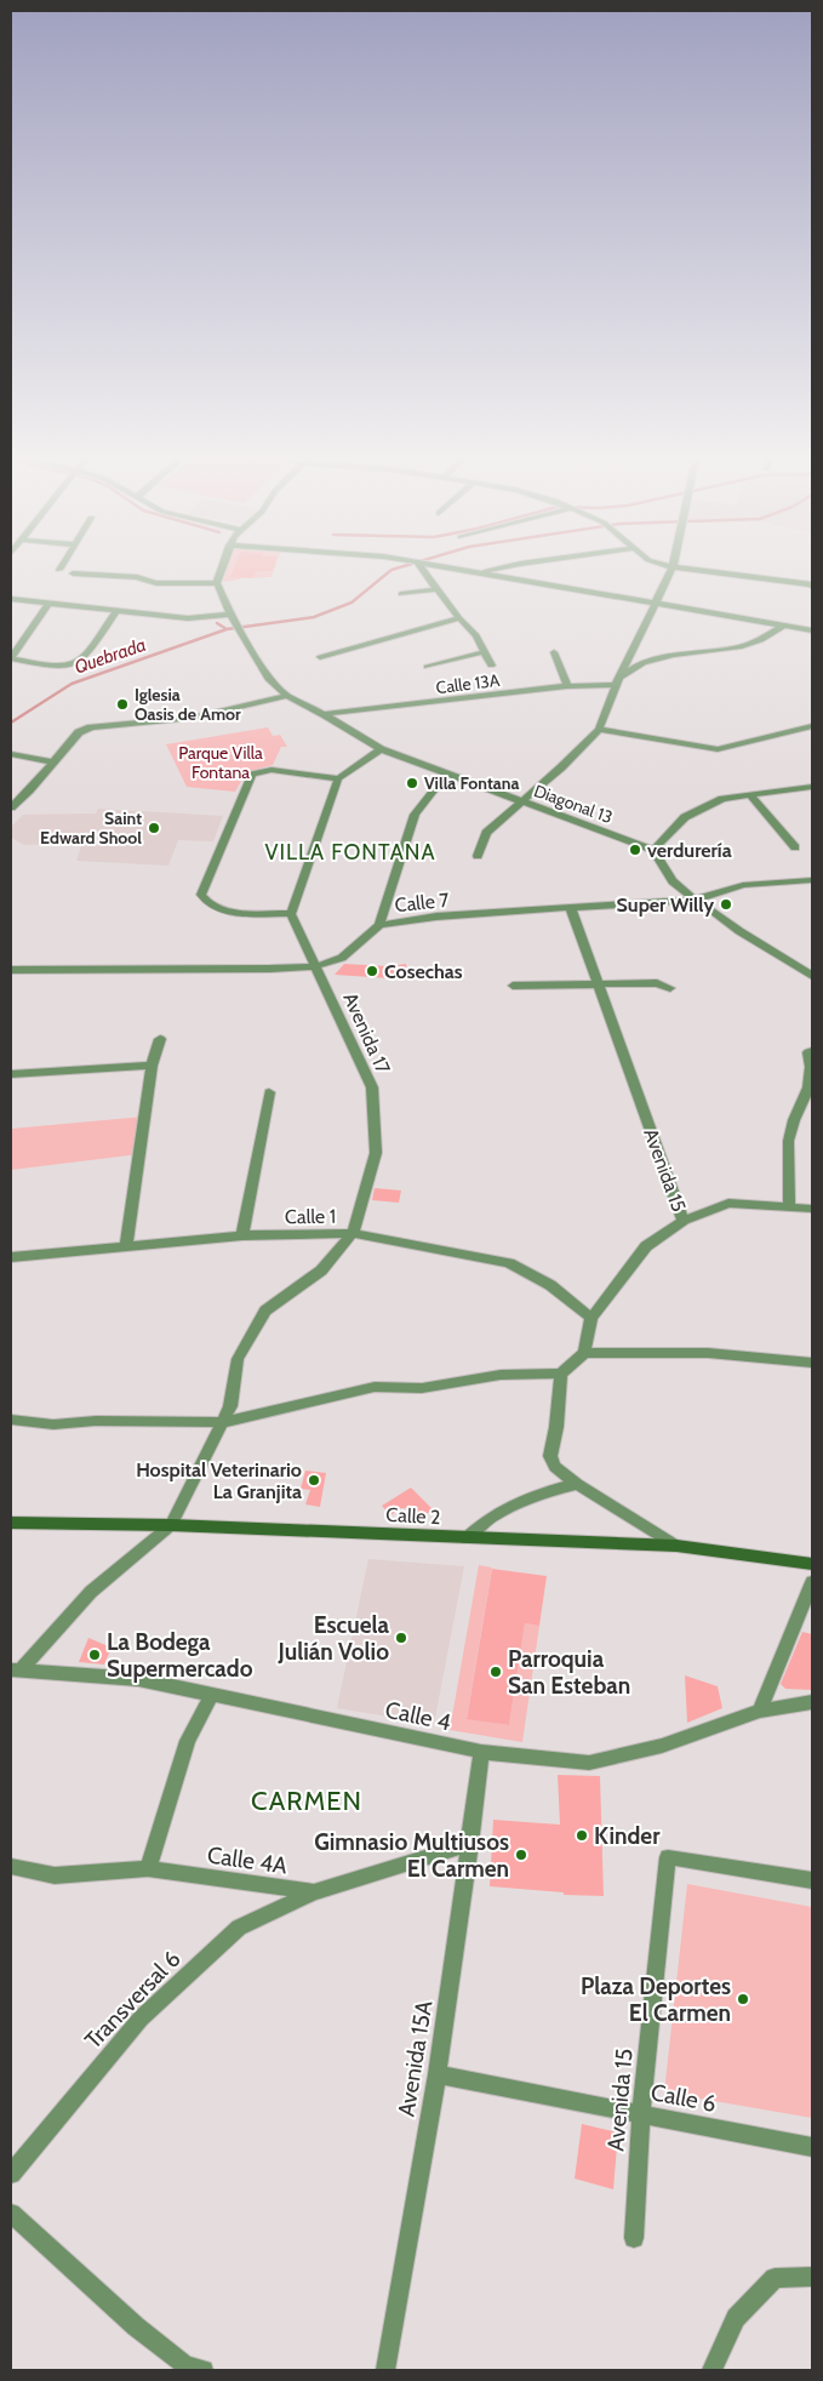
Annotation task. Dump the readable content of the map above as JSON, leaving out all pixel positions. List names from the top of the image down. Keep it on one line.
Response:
{"streets":{"street":["Calle 13A","Diagonal 13","Calle 7","Avenida 17","Avenida 15","Calle 1","Calle 2","Calle 4","Calle 4A","Transversal 6","Avenida 15A","Calle 6"]},"crossings":[["Calle 13A","Diagonal 13"],["Calle 7","Avenida 17"],["Calle 7","Avenida 15"],["Avenida 17","Calle 1"],["Avenida 17","Calle 2"],["Avenida 15","Calle 1"],["Avenida 15","Calle 6"],["Calle 4","Avenida 15A"],["Calle 4A","Transversal 6"],["Calle 4A","Avenida 15A"],["Avenida 15A","Calle 6"]],"districts":["VILLA FONTANA","CARMEN"],"water":["Quebrada"],"parks":["Parque Villa Fontana"],"places":["Iglesia Oasis de Amor","Villa Fontana","Saint Edward Shool","verdurería","Super Willy","Cosechas","Hospital Veterinario La Granjita","Escuela Julián Volio","La Bodega Supermercado","Parroquia San Esteban","Kinder","Gimnasio Multiusos El Carmen","Plaza Deportes El Carmen"]}
